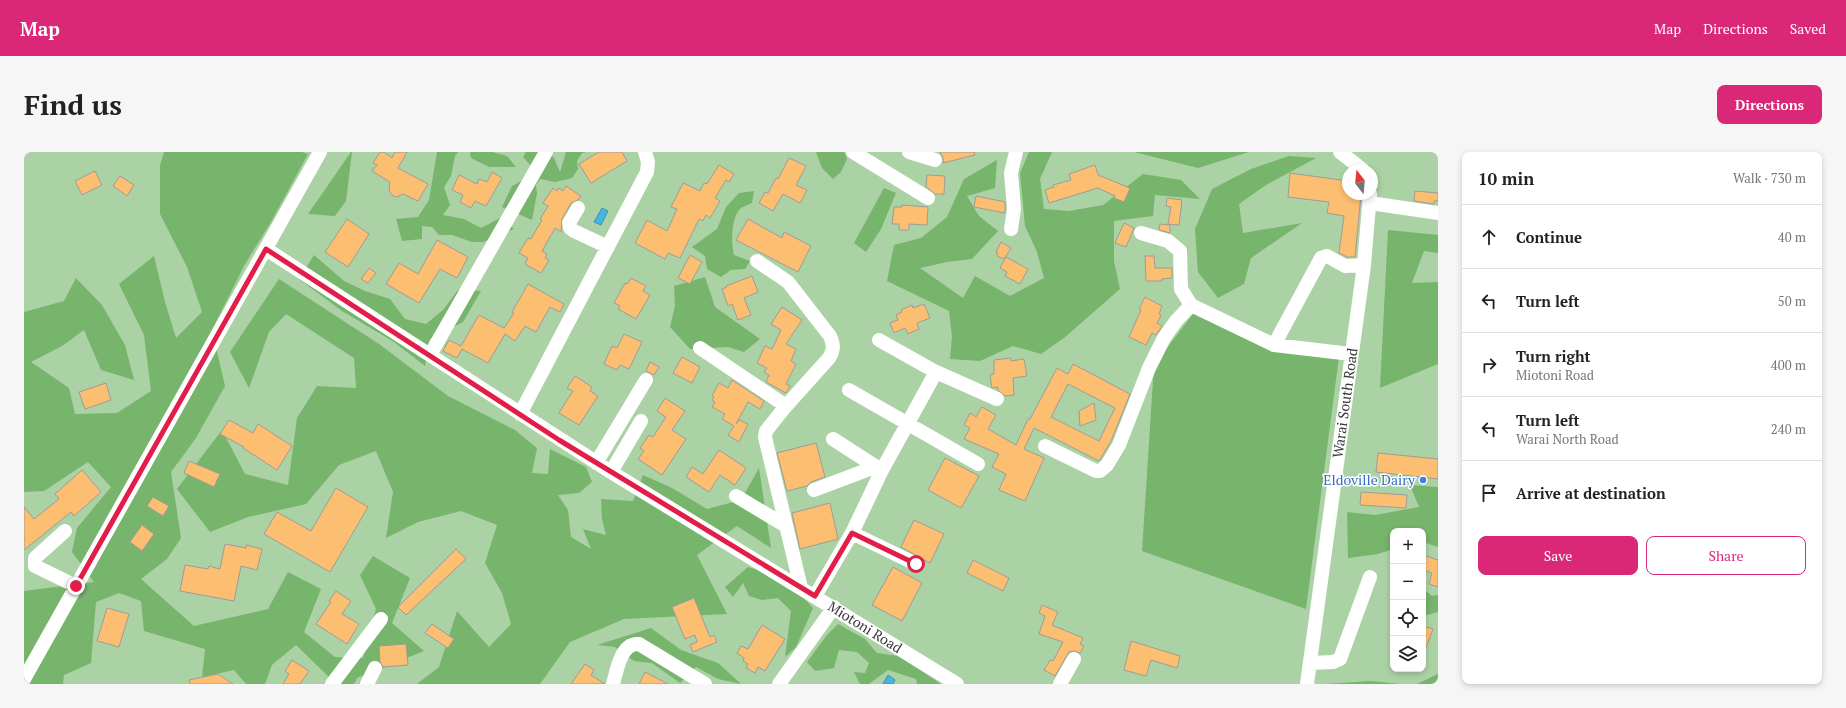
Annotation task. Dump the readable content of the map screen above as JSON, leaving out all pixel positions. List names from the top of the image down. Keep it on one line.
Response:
{"streets":{"street":["Warai South Road","Miotoni Road"]},"places":["Eldoville Dairy"],"north":"top","page":{"header":"Map","nav":["Map","Directions","Saved"],"buttons":["Directions",["Save","Share"]],"title":"Find us","heading":["10 min","Walk · 730 m"],"list":[["Continue","40 m"],["Turn left","50 m"],["Turn right","Miotoni Road","400 m"],["Turn left","Warai North Road","240 m"],"Arrive at destination"],"map_buttons":["+","−"]}}
